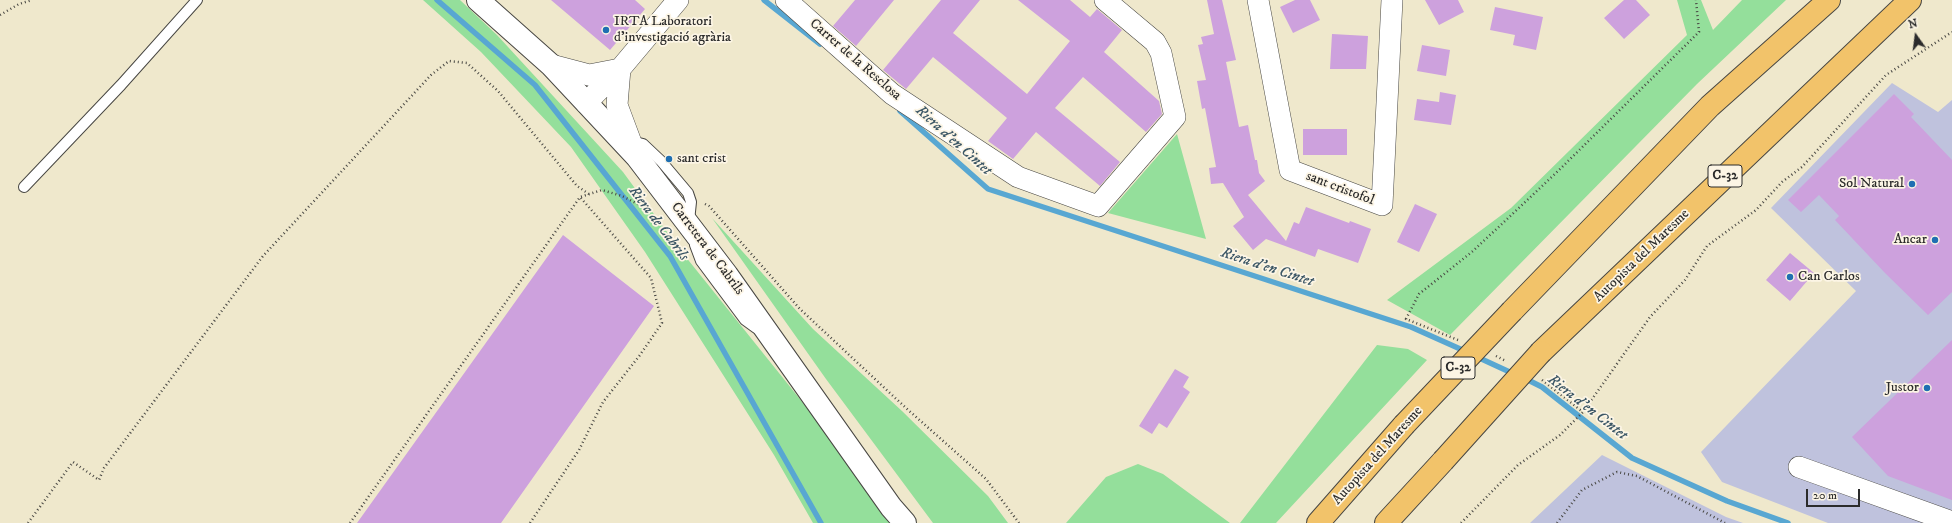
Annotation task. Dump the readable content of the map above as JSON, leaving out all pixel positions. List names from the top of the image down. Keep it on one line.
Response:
{"streets":{"highway":["C-32","Autopista del Maresme"],"street":["Carrer de la Resclosa","sant cristofol","Carretera de Cabrils"]},"water":["Riera d'en Cintet","Riera de Cabrils"],"places":["IRTA Laboratori d'investigació agrària","sant crist","Sol Natural","Ancar","Can Carlos","Justor"],"scale_bar":"20 m","north":"top"}
